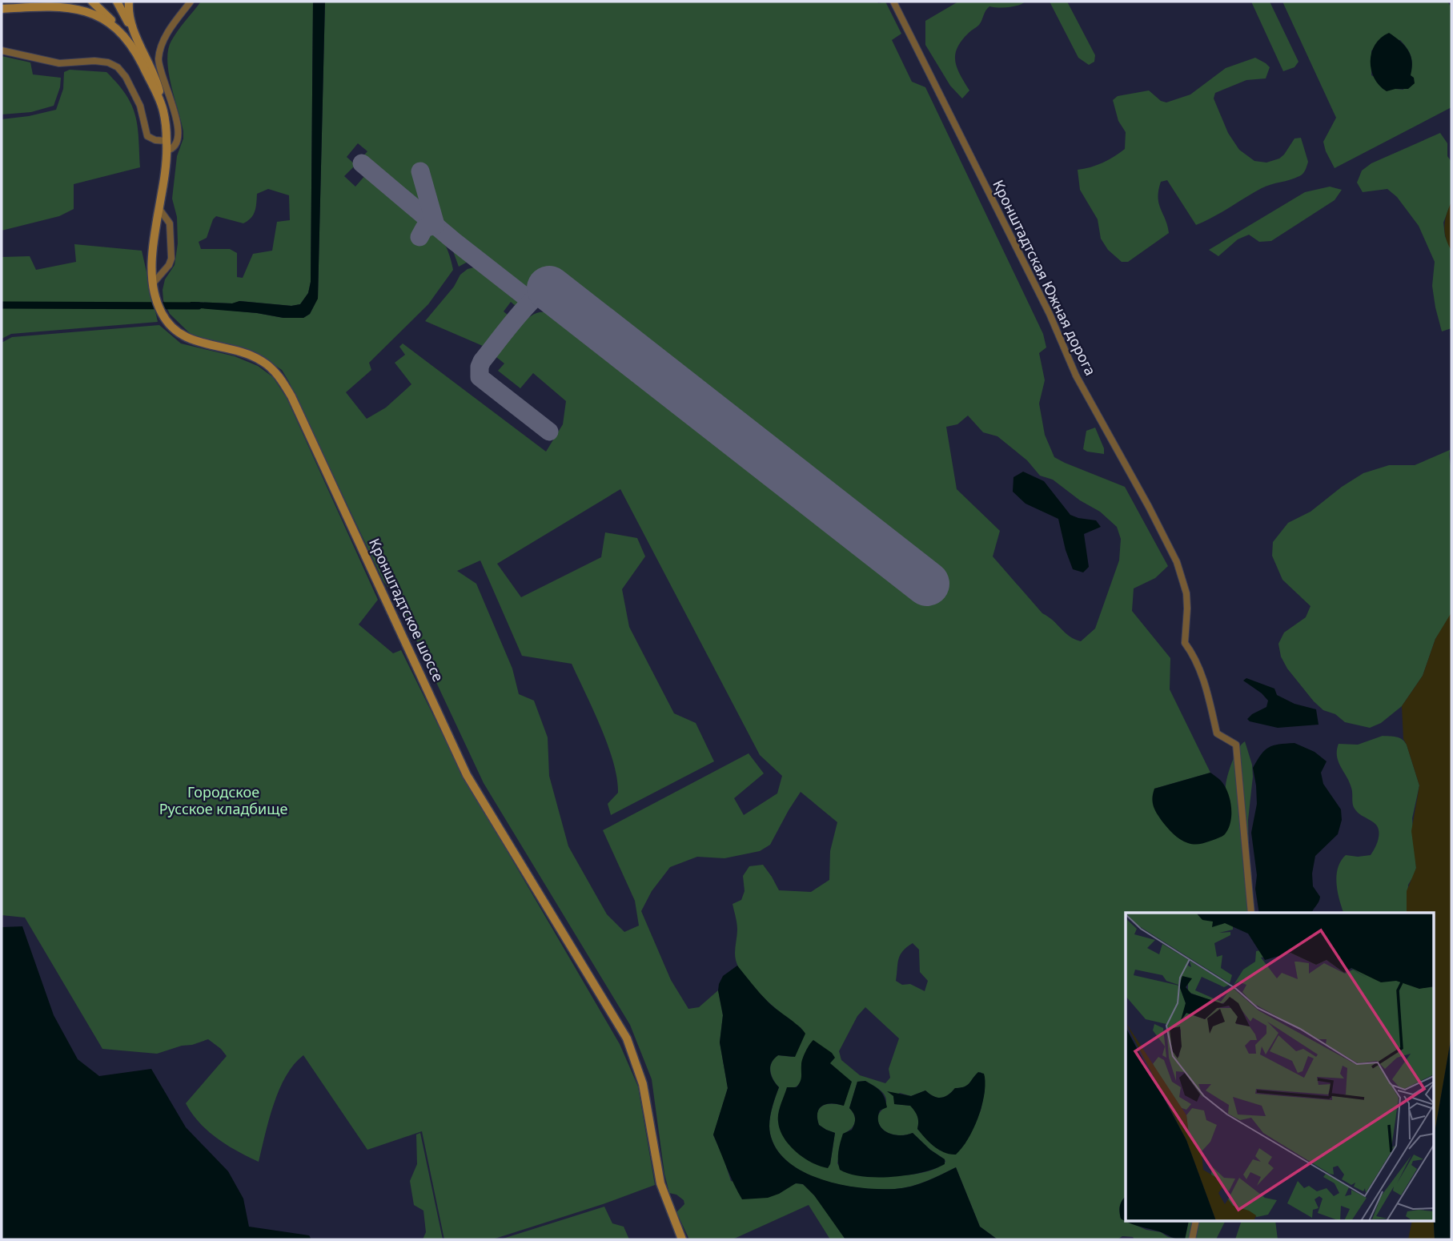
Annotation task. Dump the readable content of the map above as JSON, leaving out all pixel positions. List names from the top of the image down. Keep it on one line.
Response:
{"streets":{"street":["Кронштадтская Южная дорога","Кронштадтское шоссе"]},"parks":["Городское Русское кладбище"]}
